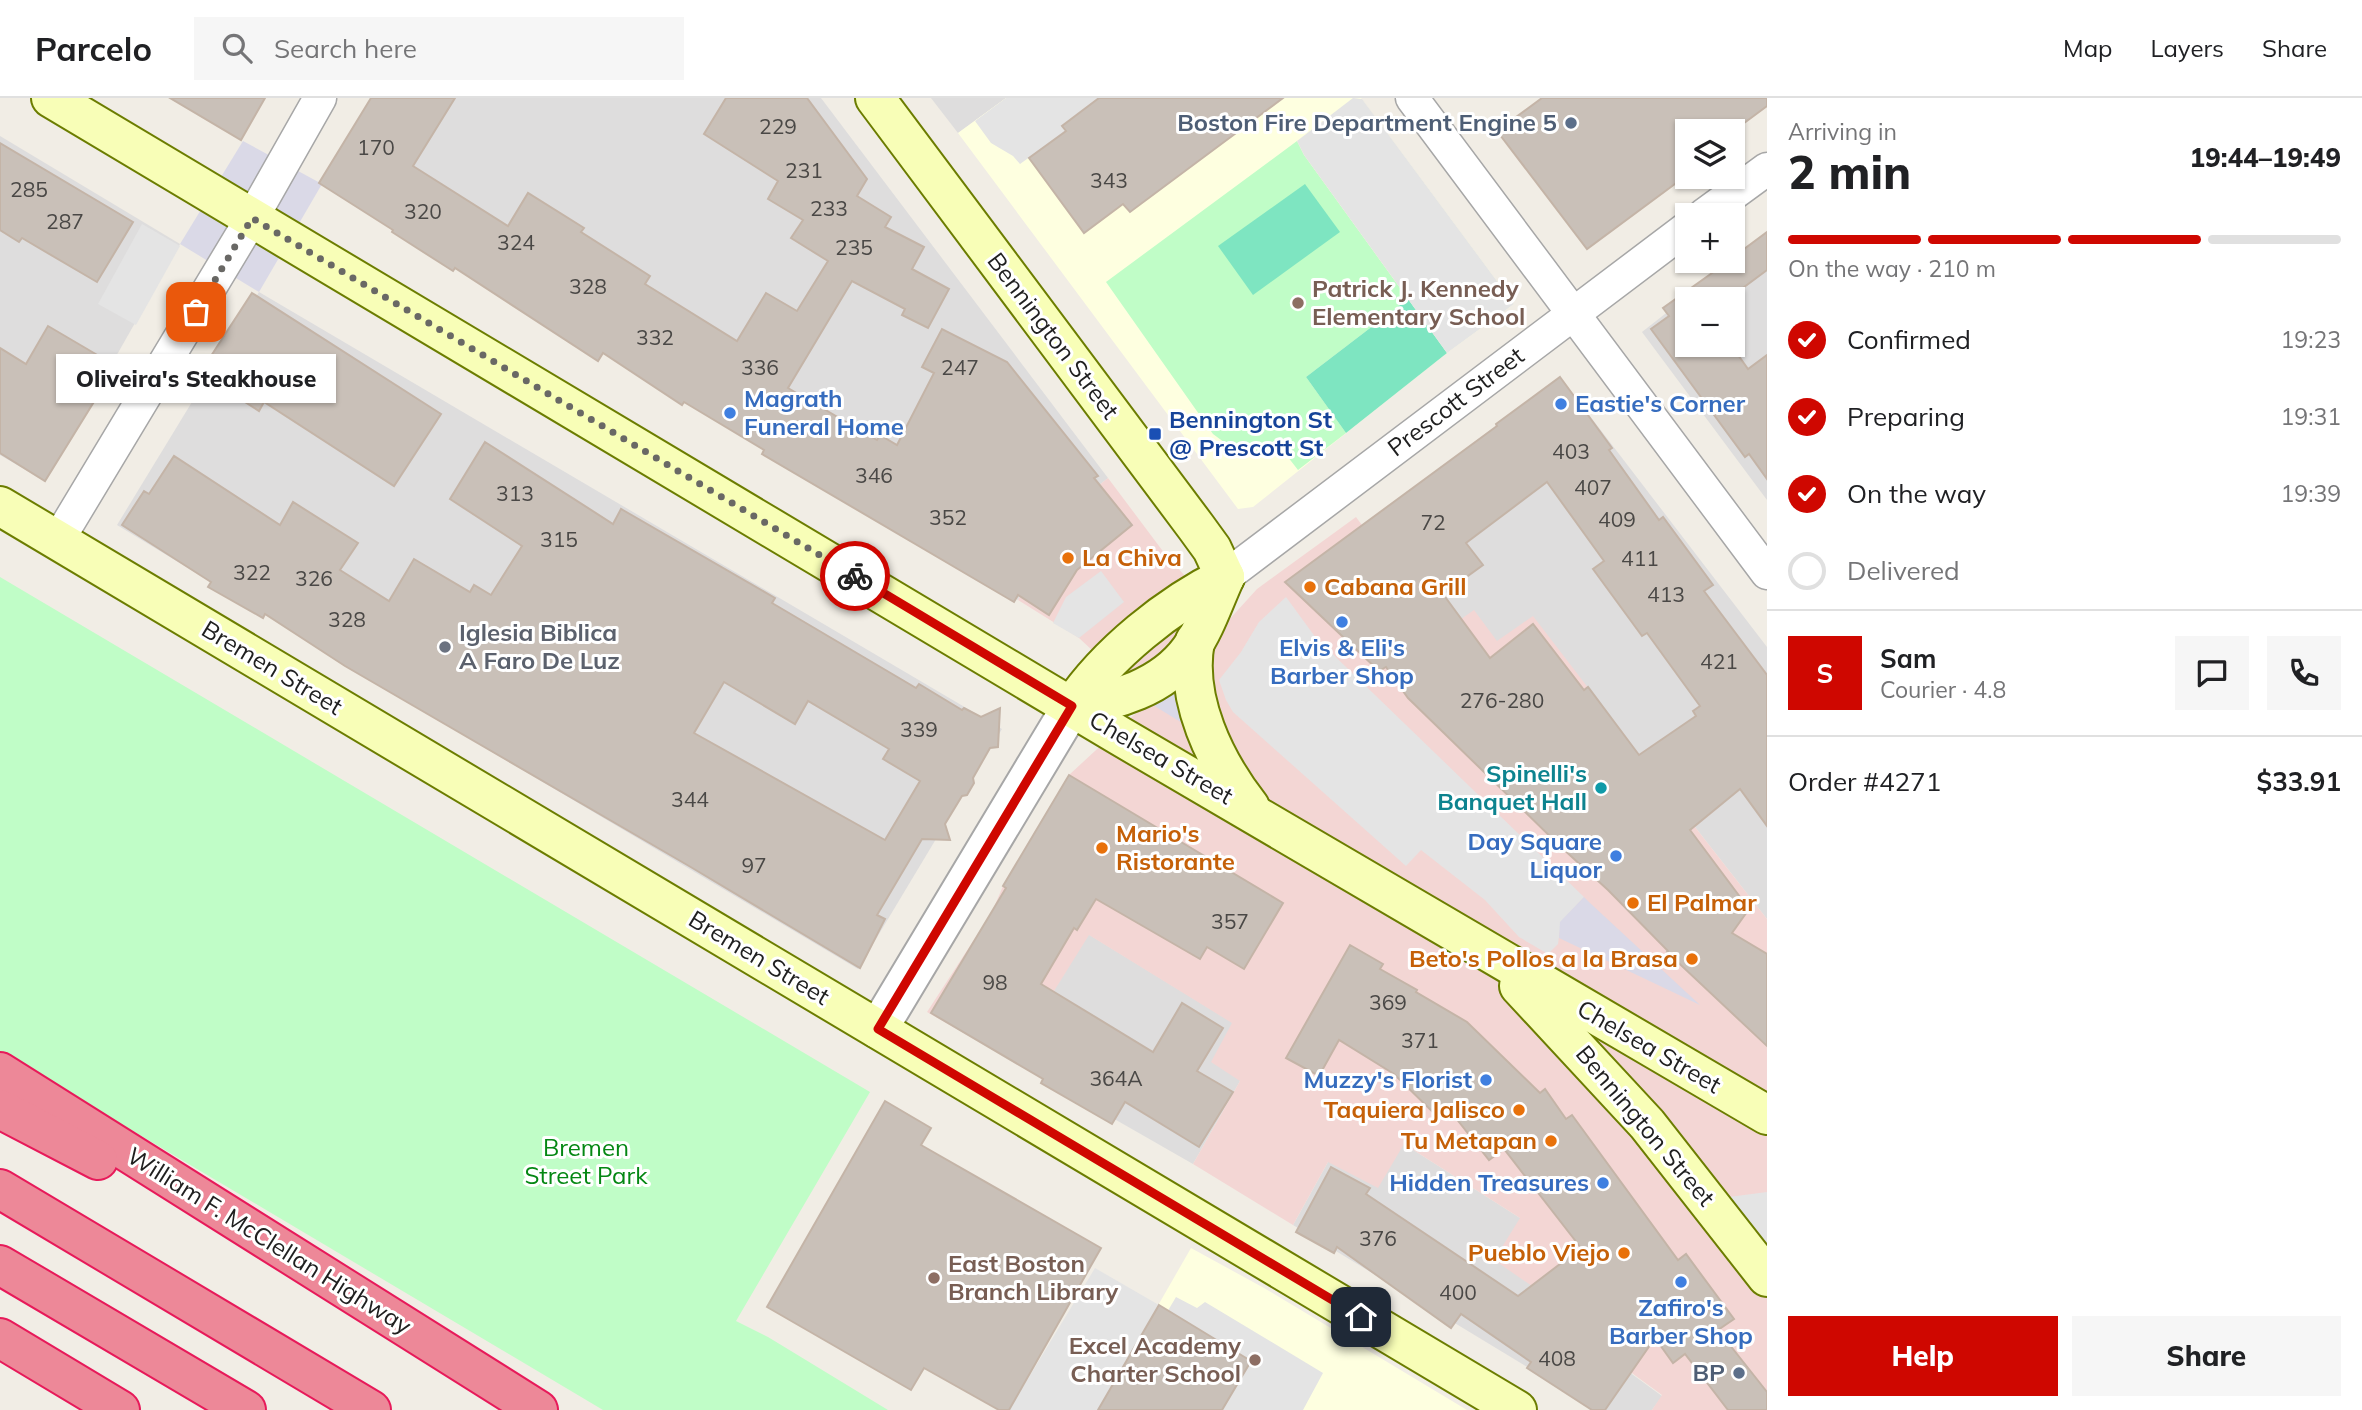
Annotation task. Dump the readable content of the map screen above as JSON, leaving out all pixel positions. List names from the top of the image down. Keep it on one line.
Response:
{"streets":{"highway":["William F. McClellan Highway"],"main road":["Bennington Street","Prescott Street","Bremen Street","Chelsea Street"]},"crossings":[["Bennington Street","Prescott Street"],["Bennington Street","Chelsea Street"],["Prescott Street","Bremen Street"],["Prescott Street","Chelsea Street"]],"parks":["Bremen Street Park"],"places":{"other":["Boston Fire Department Engine 5","Patrick J. Kennedy Elementary School","Oliveira's Steakhouse","Eastie's Corner","Magrath Funeral Home","La Chiva","Cabana Grill","Elvis & Eli's Barber Shop","Iglesia Biblica A Faro De Luz","Spinelli's Banquet Hall","Mario's Ristorante","Day Square Liquor","El Palmar","Beto's Pollos a la Brasa","Muzzy's Florist","Taquiera Jalisco","Tu Metapan","Hidden Treasures","Pueblo Viejo","East Boston Branch Library","Zafiro's Barber Shop","Excel Academy Charter School","BP"],"transit":["Bennington St @ Prescott St"]},"house_numbers":["229","170","231","343","285","233","320","287","324","235","328","332","336","247","403","346","407","313","352","409","72","315","411","322","326","413","328","421","276-280","339","344","97","357","98","369","371","364A","376","400","408"],"page":{"header":"Parcelo","search":"Search here","nav":["Map","Layers","Share"],"heading":["2 min","Arriving in","19:44–19:49"],"panel":["Sam","Courier · 4.8","Order #4271","$33.91"],"map_buttons":["+","−"],"bar":"On the way · 210 m","list":[["Confirmed","19:23"],["Preparing","19:31"],["On the way","19:39"],"Delivered"],"bubble":"Oliveira's Steakhouse","round":"S","buttons":["Help","Share"]}}
